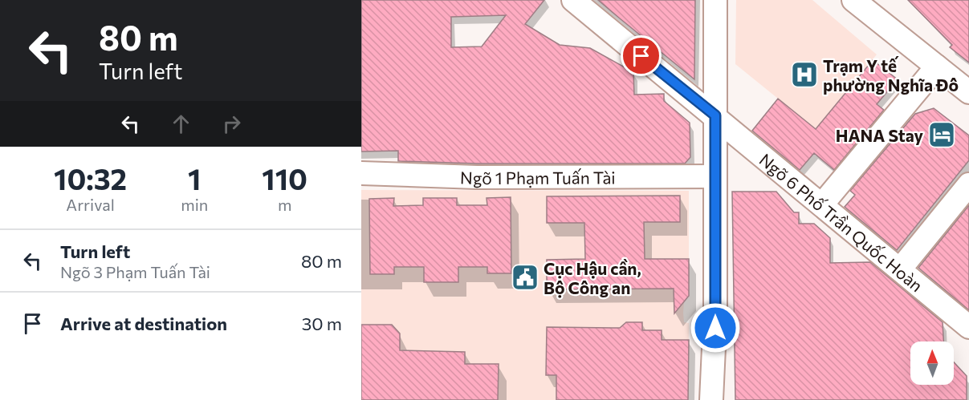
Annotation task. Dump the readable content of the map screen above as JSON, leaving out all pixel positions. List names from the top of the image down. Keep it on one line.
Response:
{"streets":{"street":["Ngõ 1 Phạm Tuấn Tài","Ngõ 6 Phố Trần Quốc Hoàn"]},"places":{"hospital":["Trạm Y tế phường Nghĩa Đô"],"hotel":["HANA Stay"],"public building":["Cục Hậu cần, Bộ Công an"]},"north":"top","page":{"turn":["80 m","Turn left"],"eta":["10:32","Arrival","1","min","110","m"],"list":[{"name":"Turn left","note":"Ngõ 3 Phạm Tuấn Tài","value":"80 m"},{"name":"Arrive at destination","value":"30 m"}]}}
